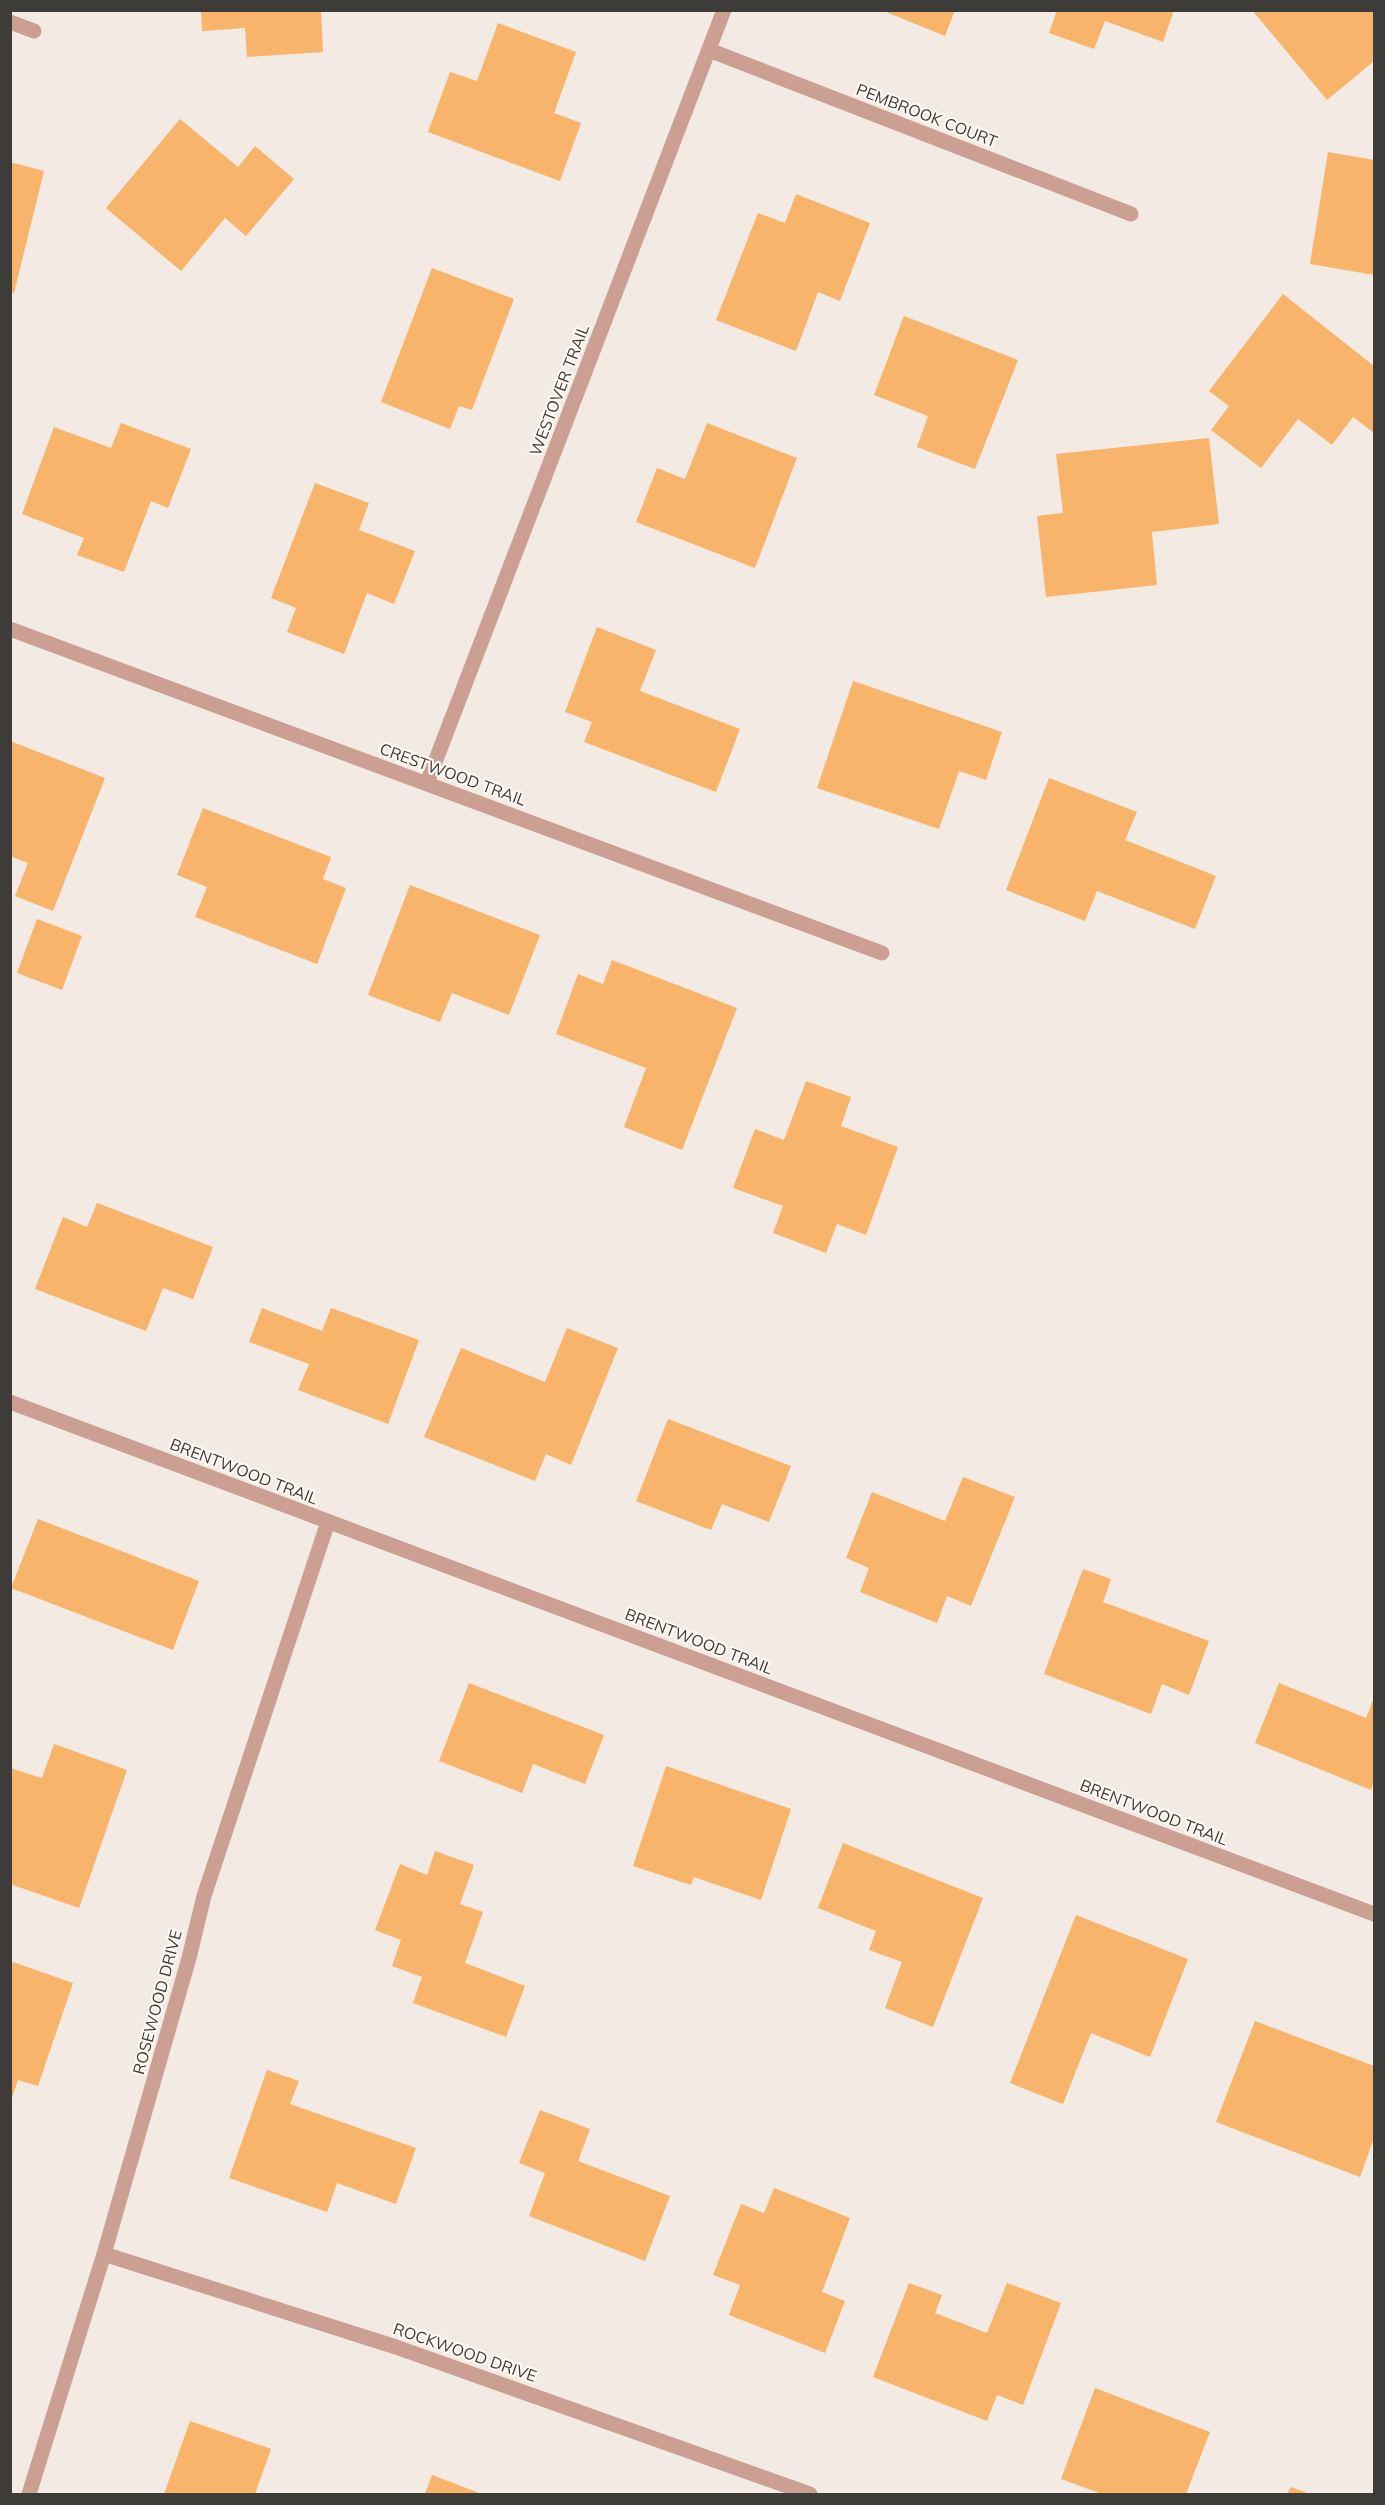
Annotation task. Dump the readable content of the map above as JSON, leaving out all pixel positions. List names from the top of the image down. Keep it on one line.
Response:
{"streets":{"street":["PEMBROOK COURT","WESTOVER TRAIL","CRESTWOOD TRAIL","BRENTWOOD TRAIL","ROSEWOOD DRIVE","ROCKWOOD DRIVE"]},"crossings":[["PEMBROOK COURT","WESTOVER TRAIL"],["WESTOVER TRAIL","CRESTWOOD TRAIL"],["BRENTWOOD TRAIL","ROSEWOOD DRIVE"],["ROSEWOOD DRIVE","ROCKWOOD DRIVE"]]}
